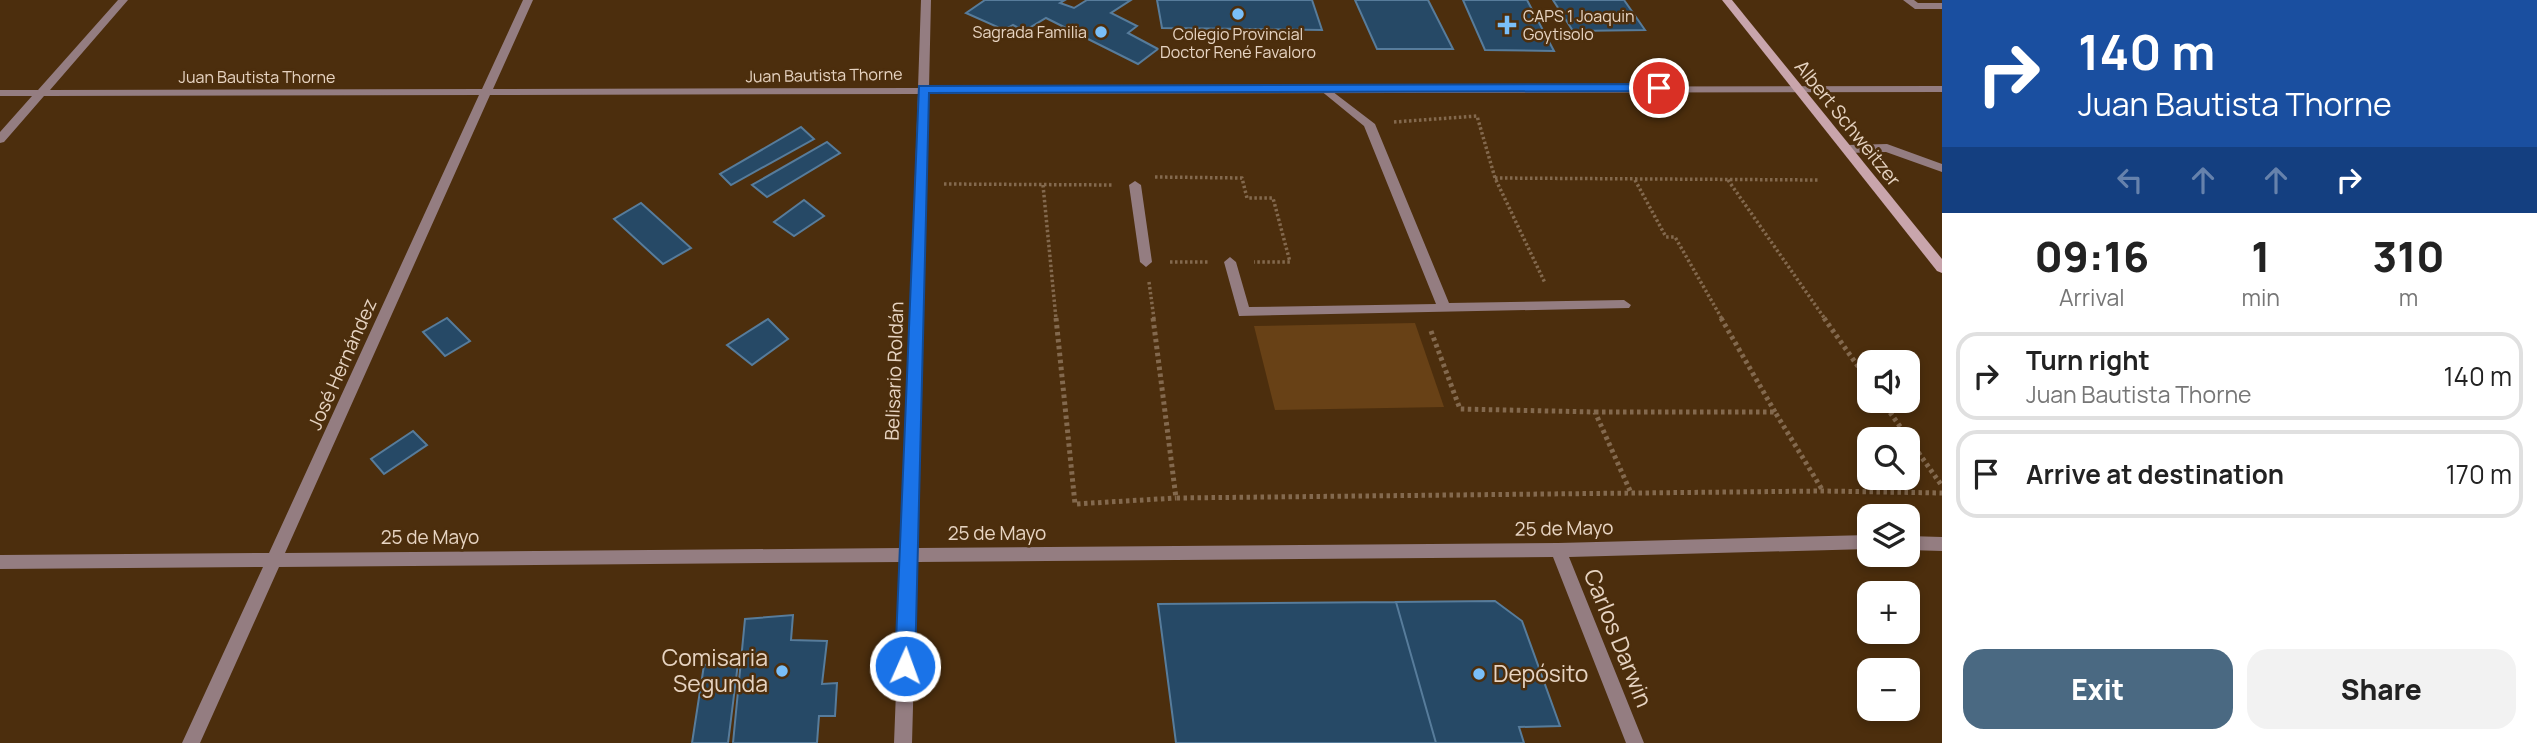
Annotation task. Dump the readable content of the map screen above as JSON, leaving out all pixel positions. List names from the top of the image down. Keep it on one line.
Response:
{"streets":{"main road":["Albert Schweitzer"],"street":["Juan Bautista Thorne","José Hernández","Belisario Roldán","25 de Mayo","Carlos Darwin"]},"crossings":[["Juan Bautista Thorne","Albert Schweitzer"],["Juan Bautista Thorne","José Hernández"],["Juan Bautista Thorne","Belisario Roldán"],["José Hernández","25 de Mayo"],["Belisario Roldán","25 de Mayo"],["25 de Mayo","Carlos Darwin"]],"places":{"other":["Colegio Provincial Doctor René Favaloro","Sagrada Familia","Comisaria Segunda","Depósito"],"health":["CAPS 1 Joaquin Goytisolo"]},"page":{"turn":["140 m","Juan Bautista Thorne"],"eta":["09:16","Arrival","1","min","310","m"],"list":[{"name":"Turn right","note":"Juan Bautista Thorne","value":"140 m"},{"name":"Arrive at destination","value":"170 m"}],"map_buttons":["+","−"],"buttons":["Exit","Share"]}}
